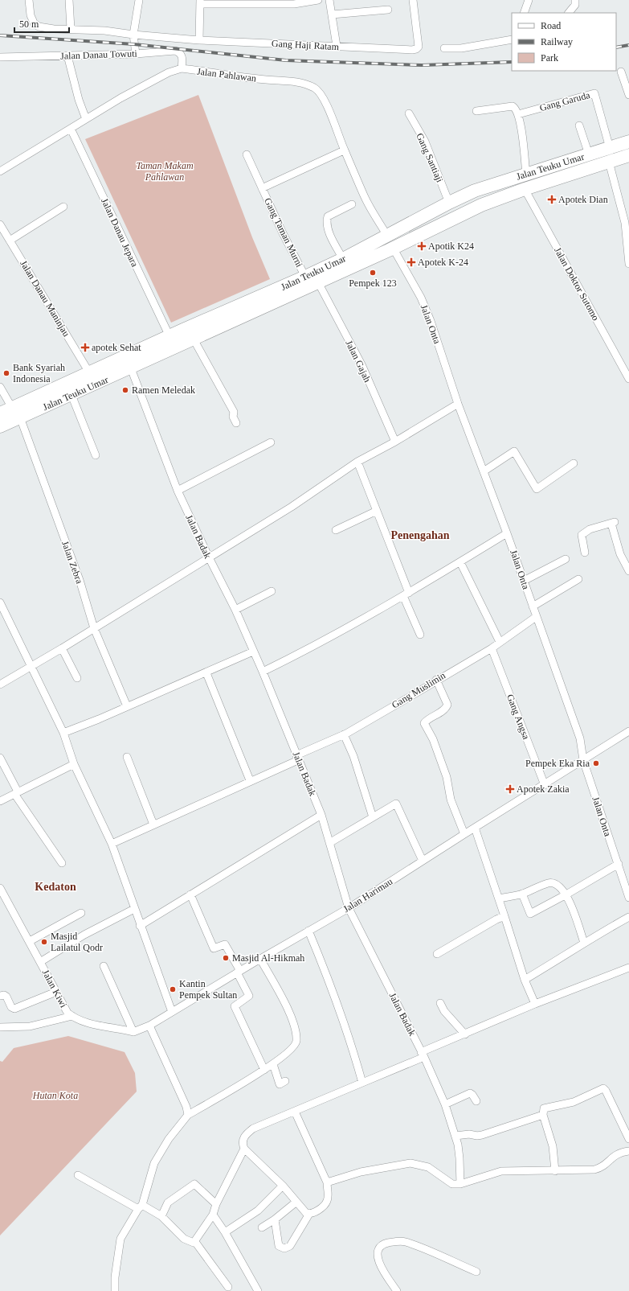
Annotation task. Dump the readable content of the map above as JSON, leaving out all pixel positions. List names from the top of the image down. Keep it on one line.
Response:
{"streets":{"highway":["Jalan Teuku Umar"],"street":["Gang Haji Ratam","Jalan Danau Towuti","Jalan Pahlawan","Gang Garuda","Gang Santiaji","Jalan Danau Jepara","Gang Taman Murni","Jalan Doktor Sutomo","Jalan Danau Maninjau","Jalan Onta","Jalan Gajah","Jalan Badak","Jalan Zebra","Gang Muslimin","Gang Angsa","Jalan Harimau","Jalan Kiwi"]},"crossings":[["Jalan Danau Towuti","Jalan Pahlawan"],["Jalan Pahlawan","Jalan Teuku Umar"],["Jalan Pahlawan","Jalan Danau Jepara"],["Jalan Pahlawan","Gang Taman Murni"],["Gang Garuda","Jalan Teuku Umar"],["Gang Santiaji","Jalan Teuku Umar"],["Jalan Teuku Umar","Jalan Danau Jepara"],["Jalan Teuku Umar","Gang Taman Murni"],["Jalan Teuku Umar","Jalan Doktor Sutomo"],["Jalan Teuku Umar","Jalan Danau Maninjau"],["Jalan Teuku Umar","Jalan Onta"],["Jalan Teuku Umar","Jalan Gajah"],["Jalan Teuku Umar","Jalan Badak"],["Jalan Teuku Umar","Jalan Zebra"],["Jalan Onta","Gang Muslimin"],["Jalan Onta","Jalan Harimau"],["Jalan Badak","Gang Muslimin"],["Jalan Badak","Jalan Harimau"],["Gang Muslimin","Gang Angsa"],["Gang Angsa","Jalan Harimau"]],"districts":["Penengahan","Kedaton"],"parks":["Taman Makam Pahlawan","Hutan Kota"],"places":{"health":["Apotek Dian","Apotik K24","Apotek K-24","apotek Sehat","Apotek Zakia"],"other":["Pempek 123","Bank Syariah Indonesia","Ramen Meledak","Pempek Eka Ria","Masjid Lailatul Qodr","Masjid Al-Hikmah","Kantin Pempek Sultan"]},"legend":["Road","Railway","Park"],"scale_bar":"50 m"}
